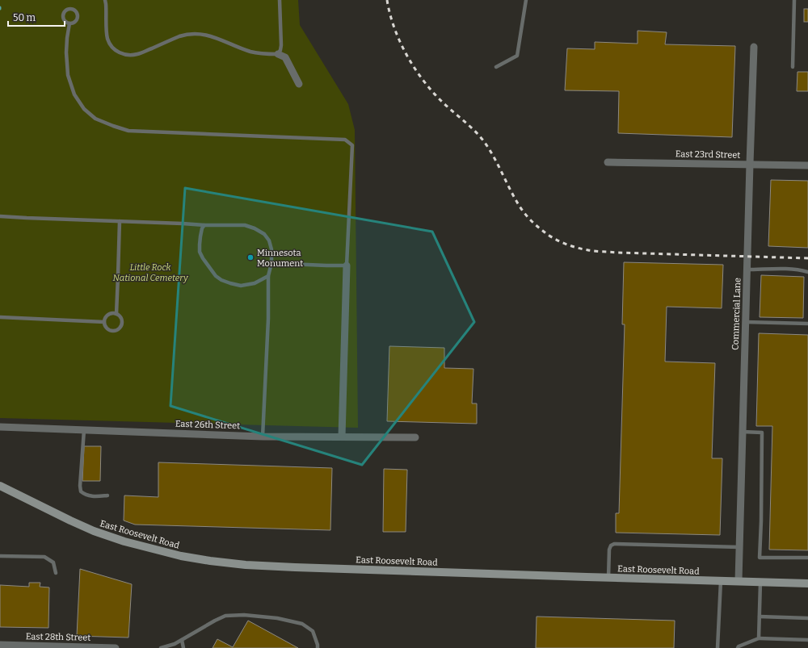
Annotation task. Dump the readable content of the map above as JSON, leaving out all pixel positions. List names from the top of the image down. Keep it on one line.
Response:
{"streets":{"main road":["East Roosevelt Road"],"street":["East 23rd Street","Commercial Lane","East 26th Street","East 28th Street"]},"crossings":[["East 23rd Street","Commercial Lane"],["Commercial Lane","East Roosevelt Road"]],"parks":["Little Rock National Cemetery"],"places":["Minnesota Monument"],"scale_bar":"50 m"}
